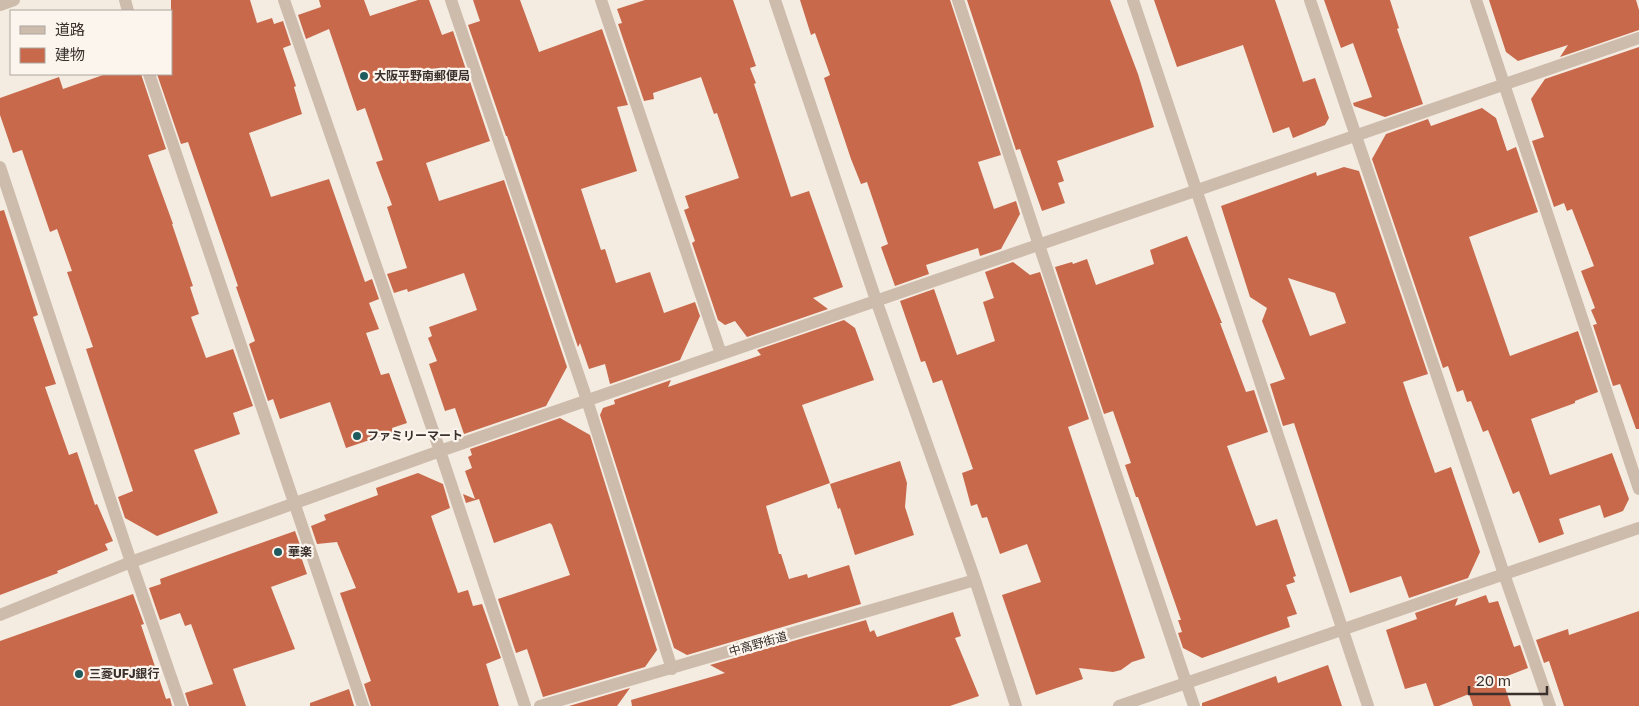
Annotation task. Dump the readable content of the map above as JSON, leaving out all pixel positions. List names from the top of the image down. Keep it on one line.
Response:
{"streets":{"street":["中高野街道"]},"places":["大阪平野南郵便局","ファミリーマート","華楽","三菱UFJ銀行"],"legend":["道路","建物"],"scale_bar":"20 m"}
